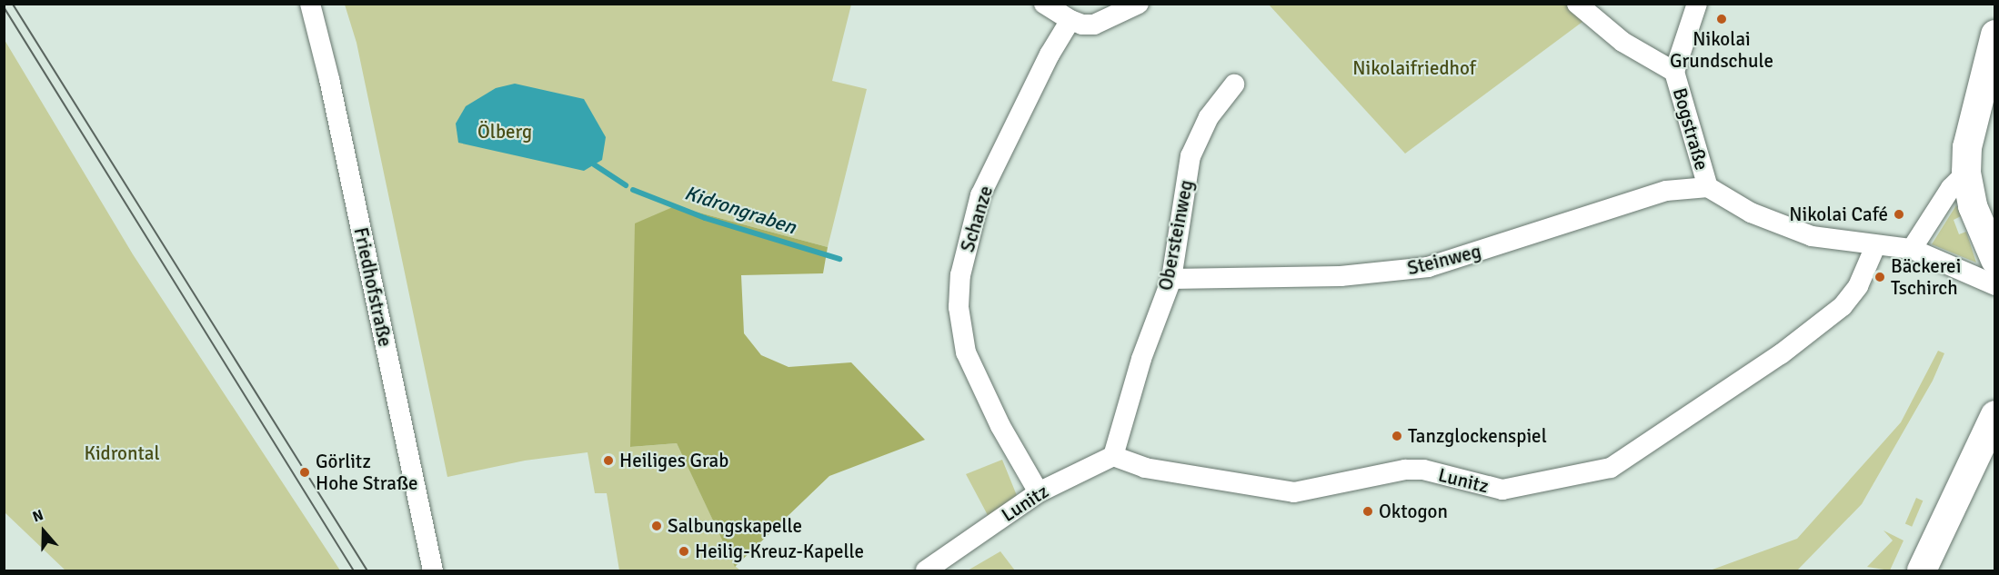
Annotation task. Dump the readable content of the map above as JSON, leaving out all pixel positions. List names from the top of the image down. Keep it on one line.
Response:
{"streets":{"street":["Bogstraße","Schanze","Obersteinweg","Steinweg","Friedhofstraße","Lunitz"]},"crossings":[["Bogstraße","Steinweg"],["Bogstraße","Lunitz"],["Schanze","Lunitz"],["Obersteinweg","Steinweg"],["Obersteinweg","Lunitz"]],"water":["Kidrongraben"],"parks":["Nikolaifriedhof","Ölberg","Kidrontal"],"places":["Nikolai Grundschule","Nikolai Café","Bäckerei Tschirch","Tanzglockenspiel","Heiliges Grab","Görlitz Hohe Straße","Oktogon","Salbungskapelle","Heilig-Kreuz-Kapelle"],"north":"top"}
